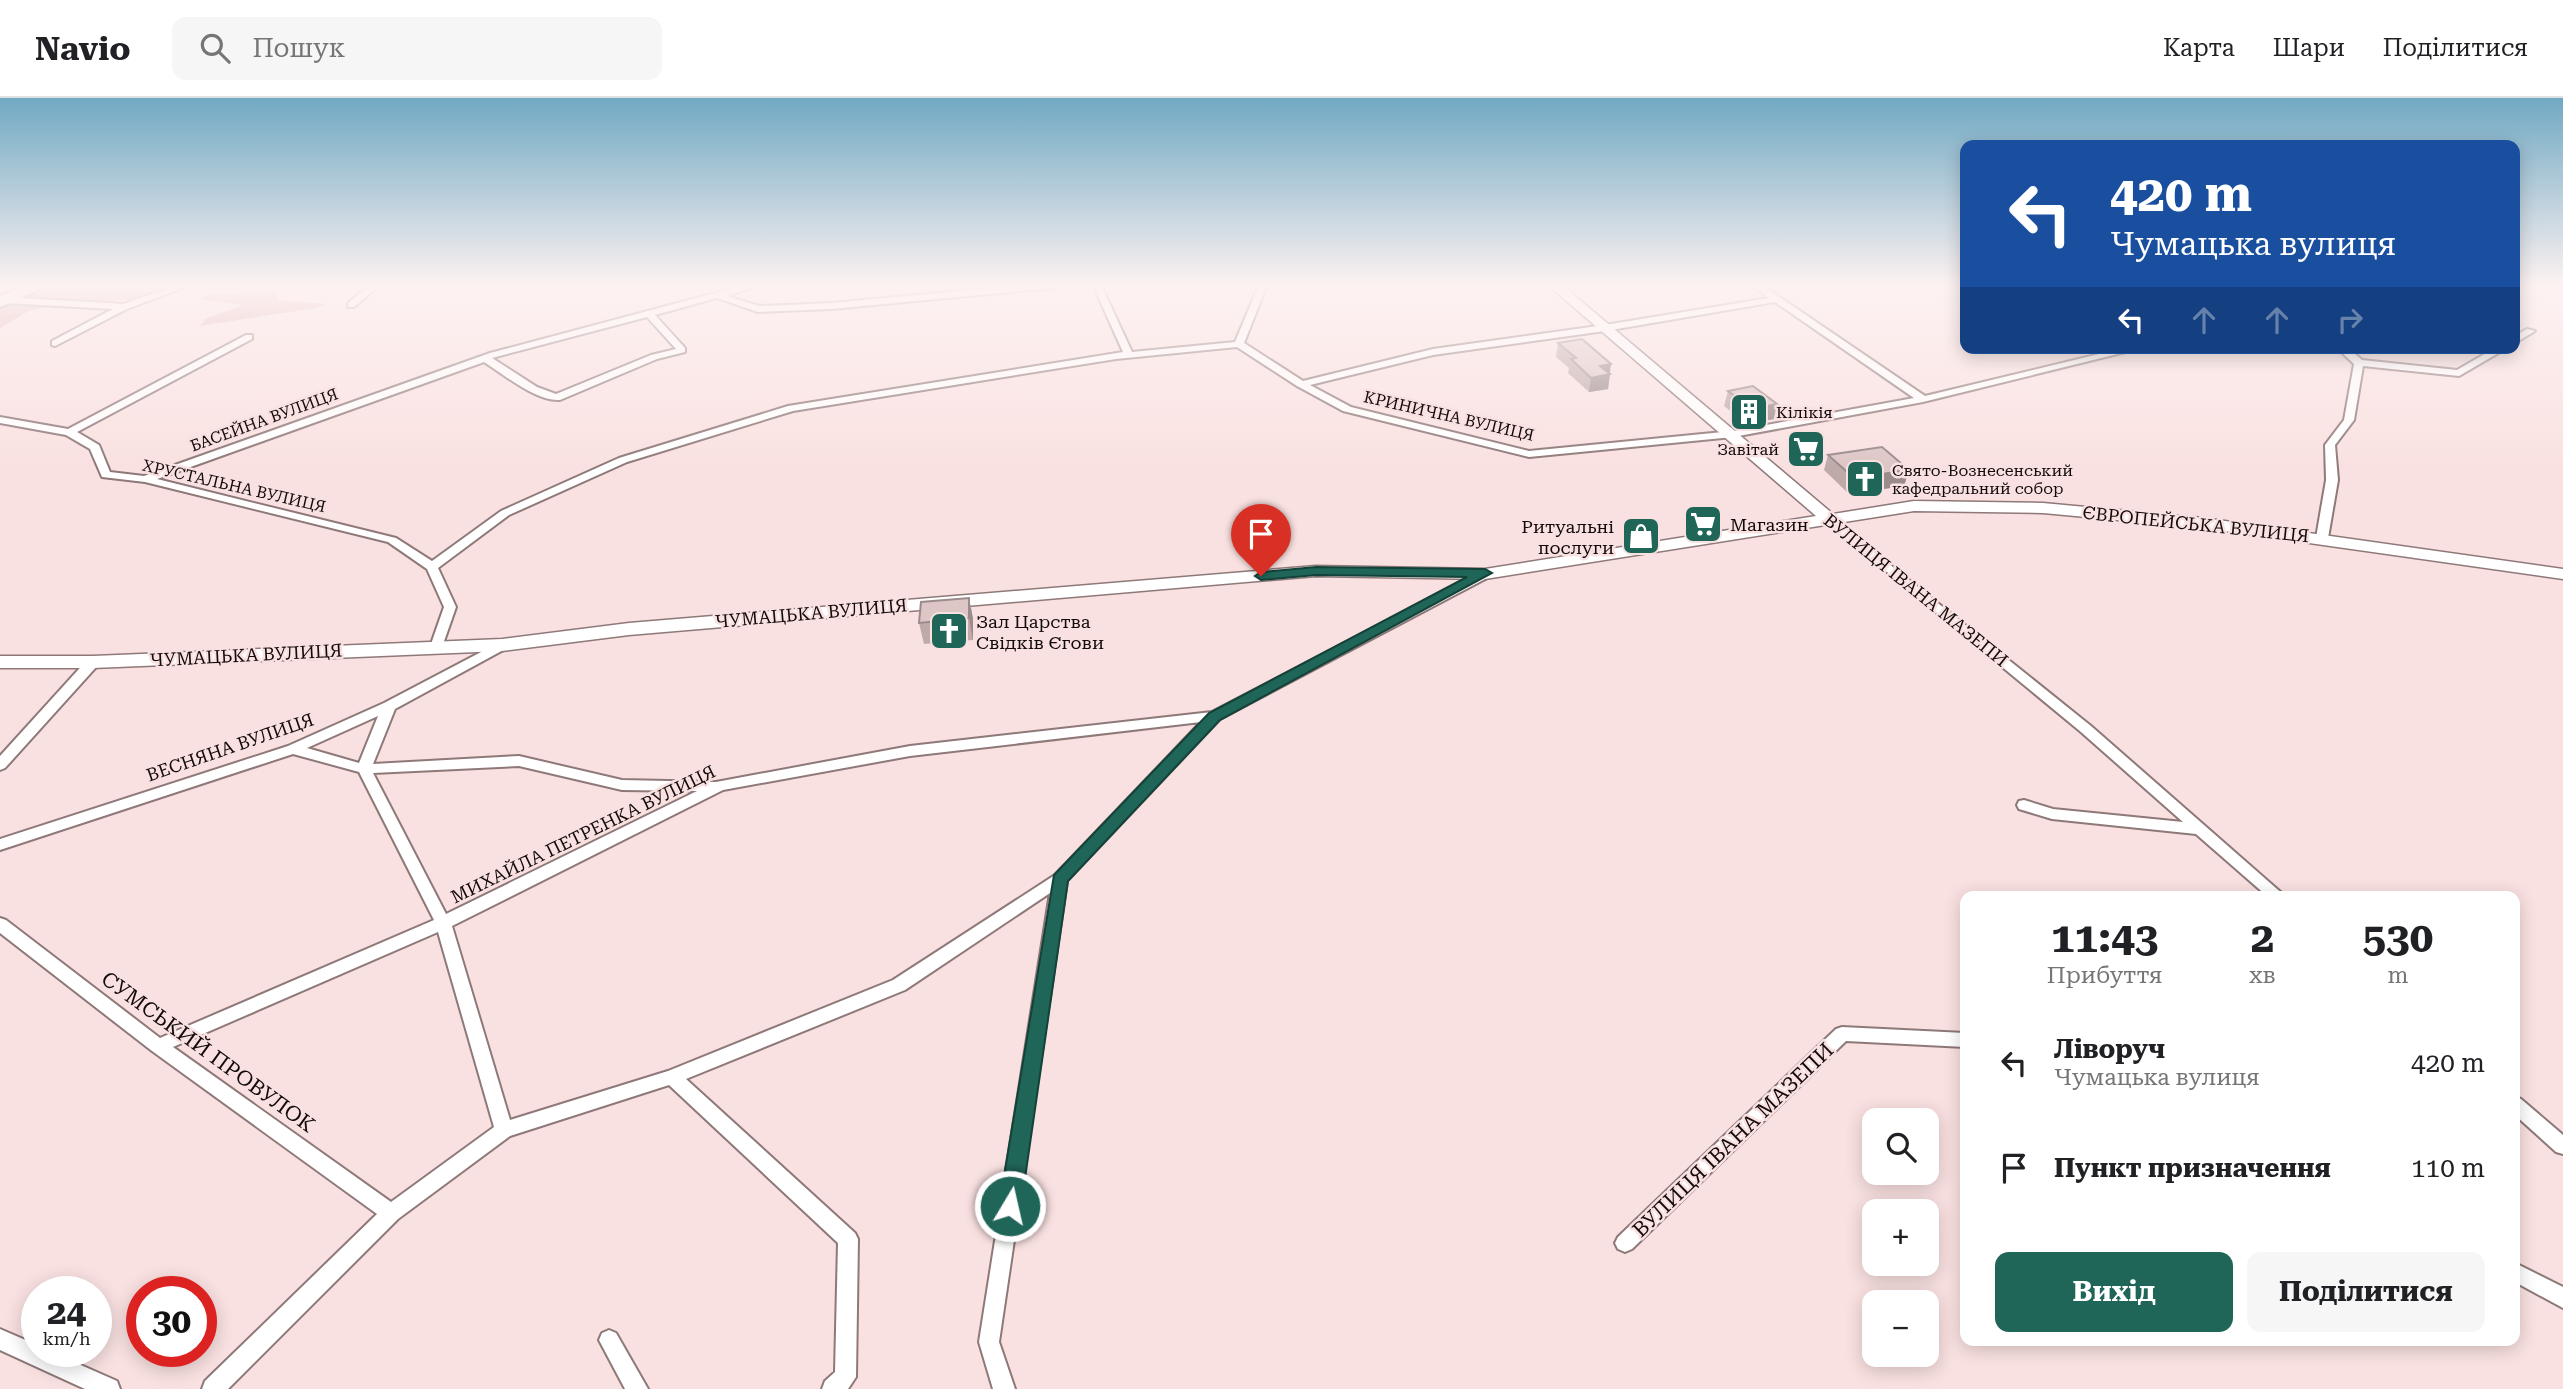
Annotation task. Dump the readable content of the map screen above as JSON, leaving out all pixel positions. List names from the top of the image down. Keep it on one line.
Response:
{"streets":{"street":["КРИНИЧНА ВУЛИЦЯ","БАСЕЙНА ВУЛИЦЯ","ХРУСТАЛЬНА ВУЛИЦЯ","ЄВРОПЕЙСЬКА ВУЛИЦЯ","ВУЛИЦЯ ІВАНА МАЗЕПИ","ЧУМАЦЬКА ВУЛИЦЯ","ВЕСНЯНА ВУЛИЦЯ","МИХАЙЛА ПЕТРЕНКА ВУЛИЦЯ","СУМСЬКИЙ ПРОВУЛОК"]},"crossings":[["КРИНИЧНА ВУЛИЦЯ","ВУЛИЦЯ ІВАНА МАЗЕПИ"],["БАСЕЙНА ВУЛИЦЯ","ХРУСТАЛЬНА ВУЛИЦЯ"],["ЄВРОПЕЙСЬКА ВУЛИЦЯ","ВУЛИЦЯ ІВАНА МАЗЕПИ"],["ЄВРОПЕЙСЬКА ВУЛИЦЯ","ЧУМАЦЬКА ВУЛИЦЯ"],["ВУЛИЦЯ ІВАНА МАЗЕПИ","ЧУМАЦЬКА ВУЛИЦЯ"],["ЧУМАЦЬКА ВУЛИЦЯ","ВЕСНЯНА ВУЛИЦЯ"],["МИХАЙЛА ПЕТРЕНКА ВУЛИЦЯ","СУМСЬКИЙ ПРОВУЛОК"]],"places":{"building":["Кілікія"],"supermarket":["Завітай","Магазин"],"church":["Свято-Вознесенський кафедральний собор","Зал Царства Свідків Єгови"],"shop":["Ритуальні послуги"]},"page":{"header":"Navio","search":"Пошук","nav":["Карта","Шари","Поділитися"],"turn":["420 m","Чумацька вулиця"],"eta":["11:43","Прибуття","2","хв","530","m"],"list":[{"name":"Ліворуч","note":"Чумацька вулиця","value":"420 m"},{"name":"Пункт призначення","value":"110 m"}],"map_buttons":["+","−"],"buttons":["Вихід","Поділитися"],"speed":"24 km/h","limit":"30"}}
